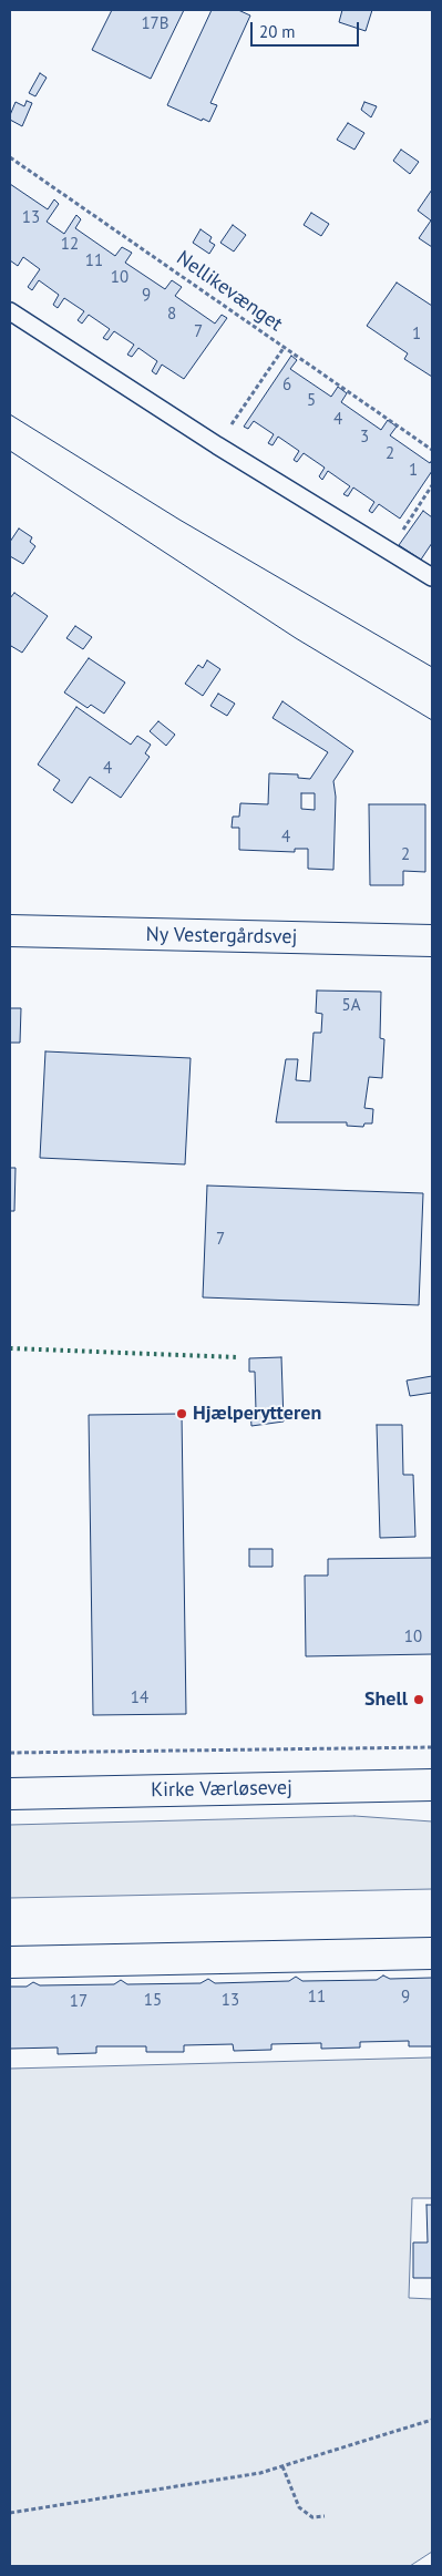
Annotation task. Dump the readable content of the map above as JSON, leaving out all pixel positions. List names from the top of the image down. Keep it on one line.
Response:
{"streets":{"street":["Ny Vestergårdsvej","Kirke Værløsevej"],"path":["Nellikevænget"]},"places":["Hjælperytteren","Shell"],"house_numbers":["17B","13","12","11","10","9","8","7","1","6","5","4","3","2","1","4","4","2","5A","7","10","14","11","9","15","13","17"],"scale_bar":"20 m"}
